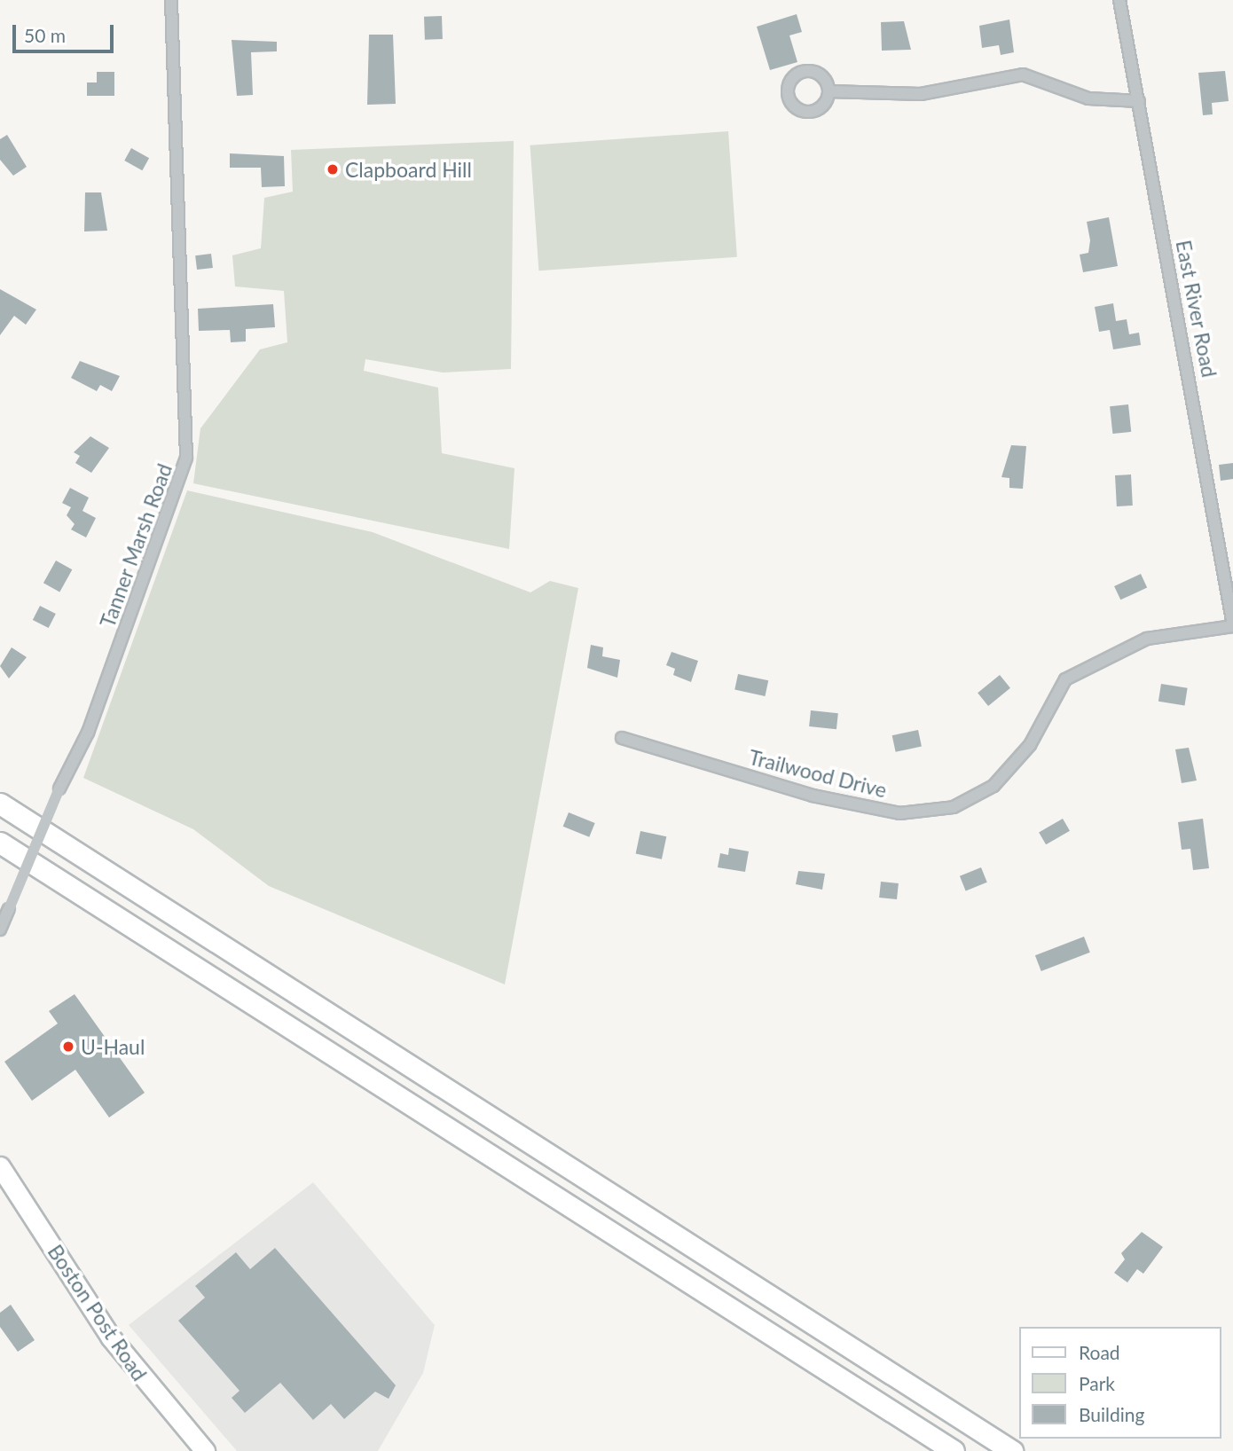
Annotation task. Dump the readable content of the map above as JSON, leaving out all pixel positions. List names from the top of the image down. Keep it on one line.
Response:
{"streets":{"main road":["Boston Post Road"],"street":["East River Road","Tanner Marsh Road","Trailwood Drive"]},"crossings":[["East River Road","Trailwood Drive"]],"places":["Clapboard Hill","U-Haul"],"legend":["Road","Park","Building"],"scale_bar":"50 m"}
